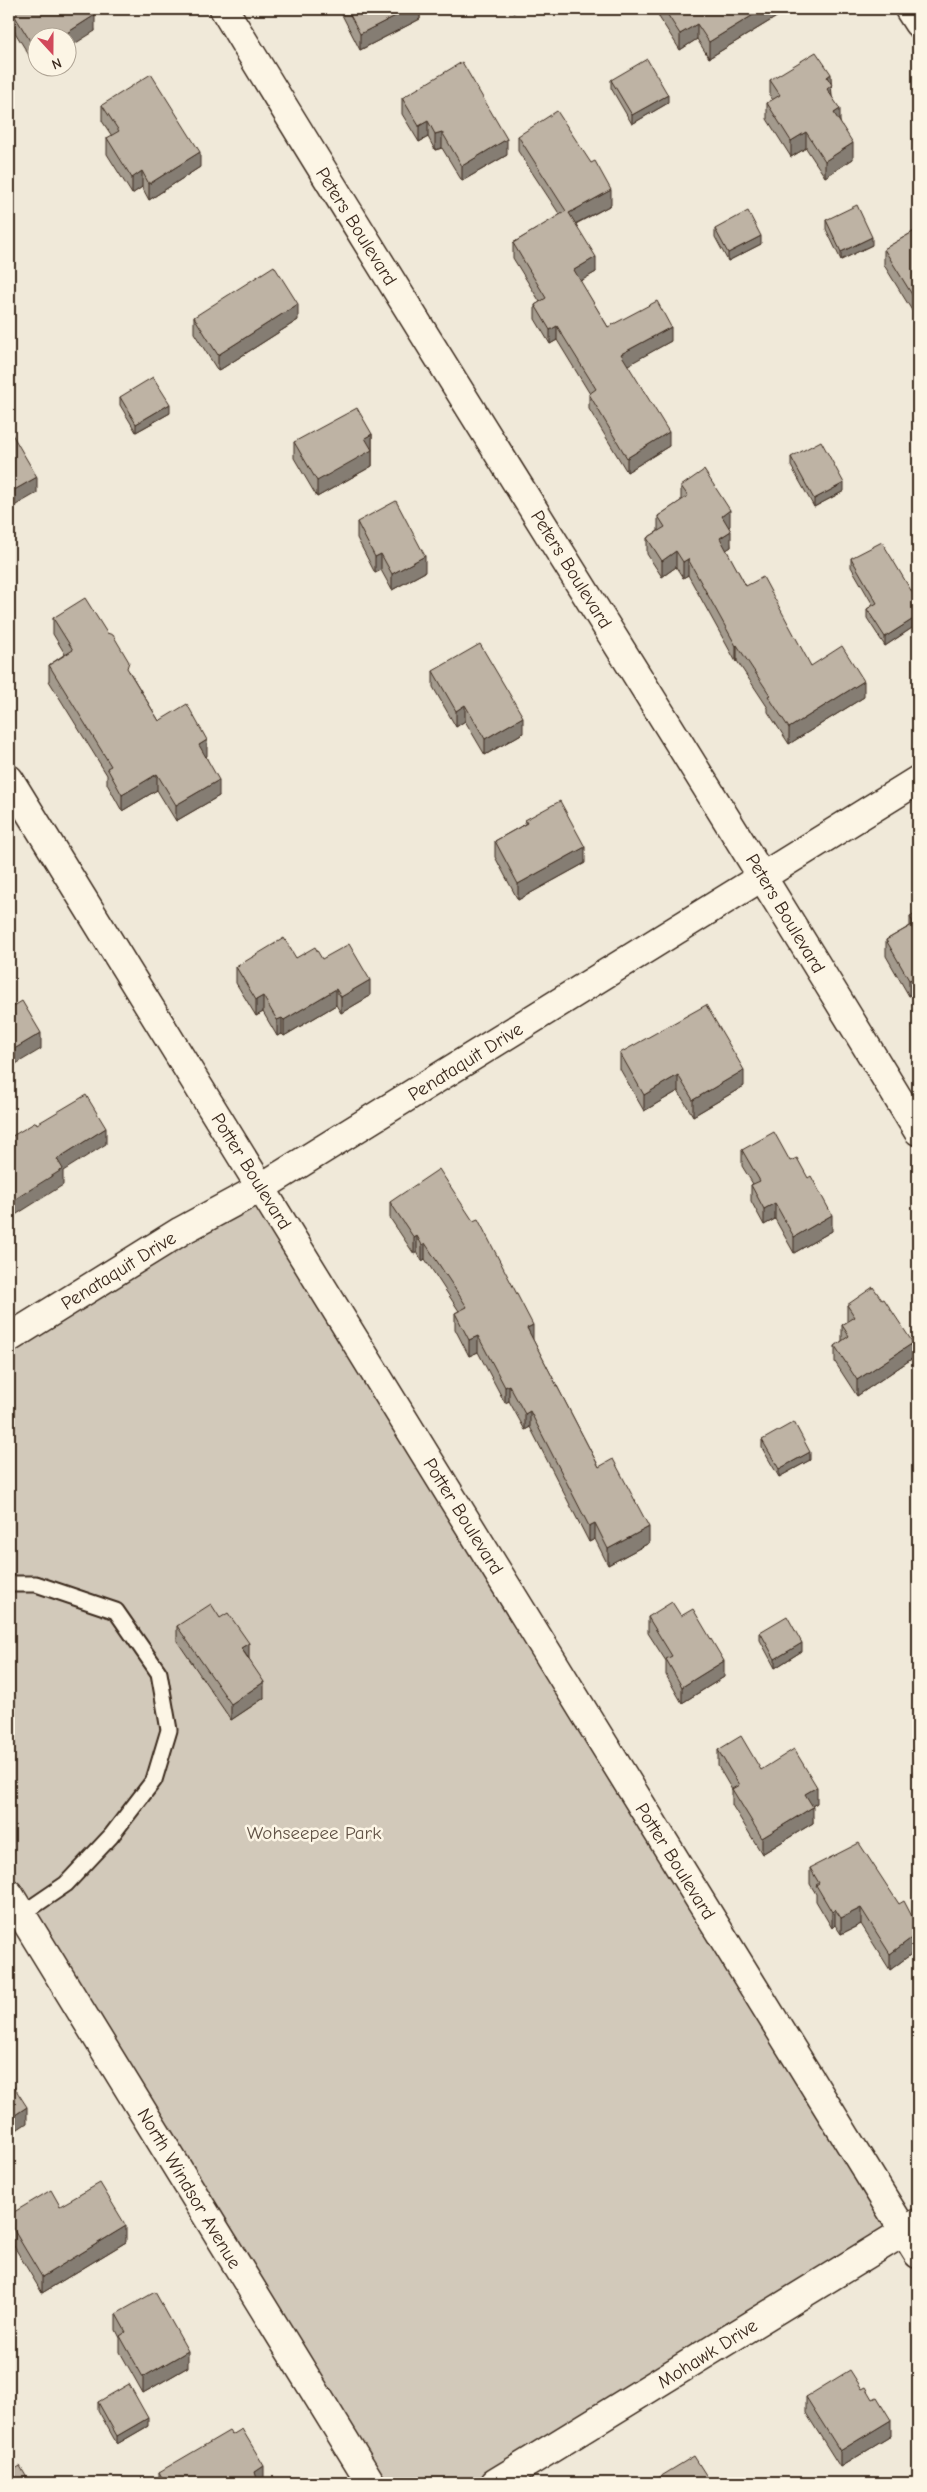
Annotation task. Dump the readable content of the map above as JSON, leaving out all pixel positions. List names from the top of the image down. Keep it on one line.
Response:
{"streets":{"street":["Peters Boulevard","Penataquit Drive","Potter Boulevard","North Windsor Avenue","Mohawk Drive"]},"crossings":[["Peters Boulevard","Penataquit Drive"],["Penataquit Drive","Potter Boulevard"],["Potter Boulevard","Mohawk Drive"]],"parks":["Wohseepee Park"],"north":"bottom"}
